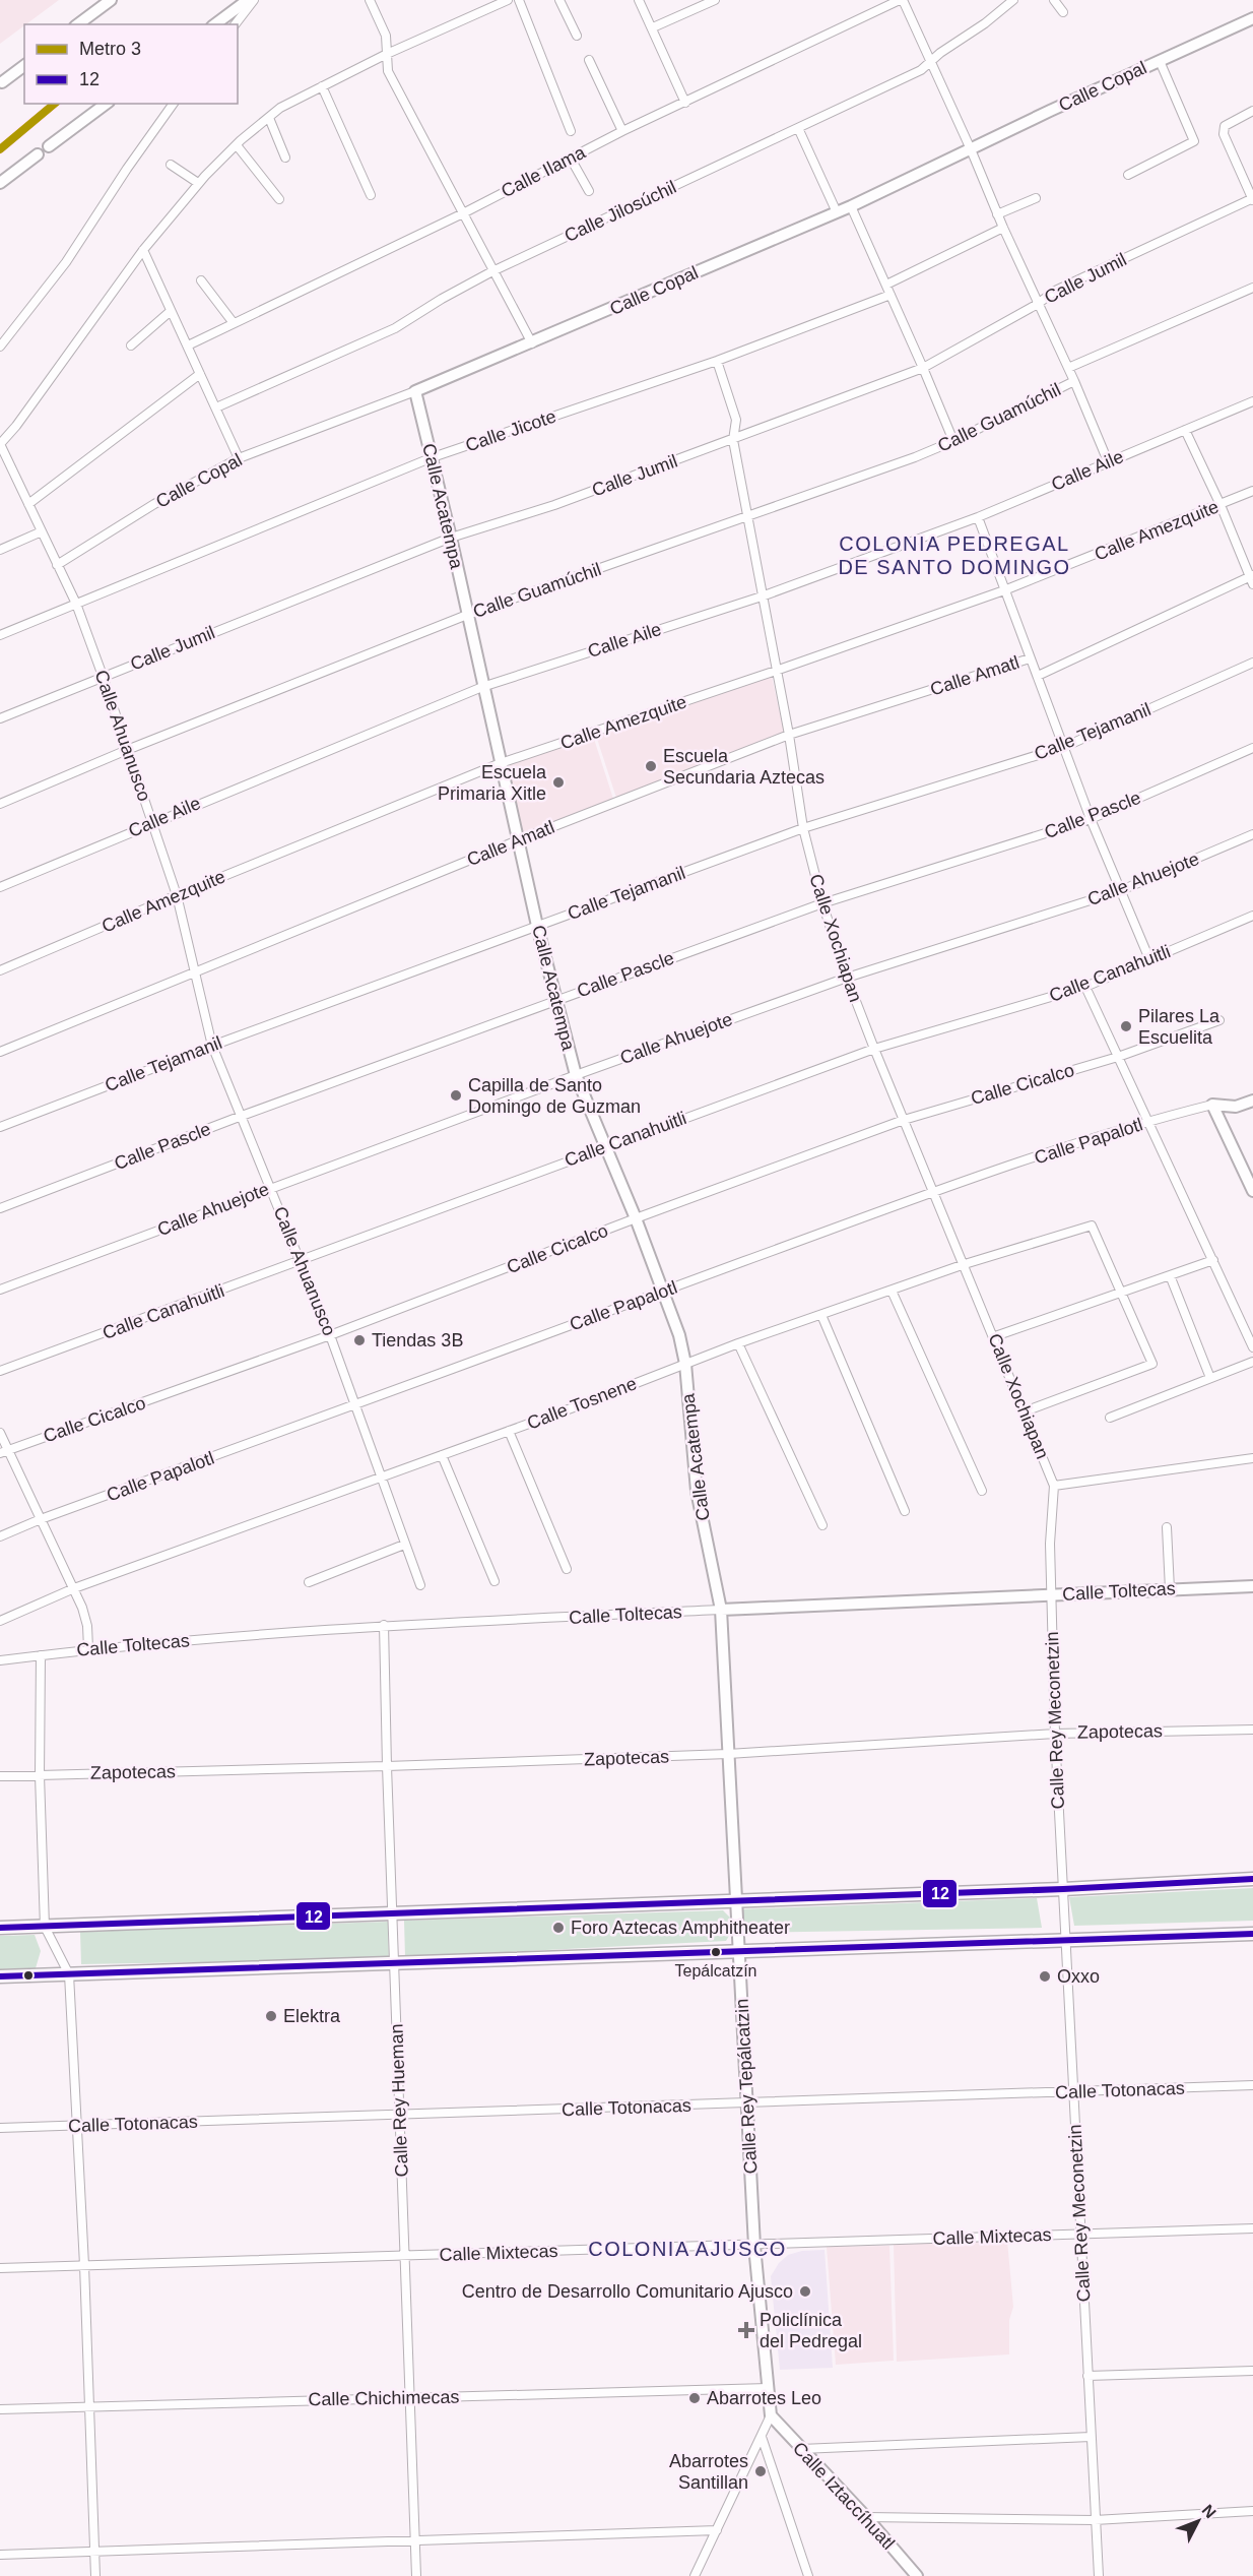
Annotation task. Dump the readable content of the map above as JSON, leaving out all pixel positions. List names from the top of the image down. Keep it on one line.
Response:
{"streets":{"street":["Calle Copal","Calle Ilama","Calle Jilosúchil","Calle Jumil","Calle Guamúchil","Calle Jicote","Calle Aile","Calle Acatempa","Calle Amezquite","Calle Amatl","Calle Tejamanil","Calle Ahuanusco","Calle Pascle","Calle Ahuejote","Calle Xochiapan","Calle Canahuitli","Calle Cicalco","Calle Papalotl","Calle Tosnene","Calle Toltecas","Calle Rey Meconetzin","Zapotecas","Calle Rey Tepálcatzin","Calle Totonacas","Calle Rey Hueman","Calle Mixtecas","Calle Chichimecas","Calle Iztaccíhuatl"]},"crossings":[["Calle Copal","Calle Acatempa"],["Calle Copal","Calle Ahuanusco"],["Calle Jumil","Calle Acatempa"],["Calle Jumil","Calle Ahuanusco"],["Calle Jumil","Calle Xochiapan"],["Calle Guamúchil","Calle Acatempa"],["Calle Guamúchil","Calle Ahuanusco"],["Calle Guamúchil","Calle Xochiapan"],["Calle Jicote","Calle Acatempa"],["Calle Jicote","Calle Ahuanusco"],["Calle Jicote","Calle Xochiapan"],["Calle Aile","Calle Acatempa"],["Calle Aile","Calle Ahuanusco"],["Calle Aile","Calle Xochiapan"],["Calle Acatempa","Calle Amezquite"],["Calle Acatempa","Calle Amatl"],["Calle Acatempa","Calle Tejamanil"],["Calle Acatempa","Calle Pascle"],["Calle Acatempa","Calle Ahuejote"],["Calle Acatempa","Calle Canahuitli"],["Calle Acatempa","Calle Cicalco"],["Calle Acatempa","Calle Papalotl"],["Calle Acatempa","Calle Tosnene"],["Calle Acatempa","Calle Toltecas"],["Calle Acatempa","Calle Rey Tepálcatzin"],["Calle Amezquite","Calle Ahuanusco"],["Calle Amezquite","Calle Xochiapan"],["Calle Amatl","Calle Ahuanusco"],["Calle Amatl","Calle Xochiapan"],["Calle Tejamanil","Calle Ahuanusco"],["Calle Tejamanil","Calle Xochiapan"],["Calle Ahuanusco","Calle Pascle"],["Calle Ahuanusco","Calle Ahuejote"],["Calle Ahuanusco","Calle Canahuitli"],["Calle Ahuanusco","Calle Cicalco"],["Calle Ahuanusco","Calle Papalotl"],["Calle Ahuanusco","Calle Tosnene"],["Calle Pascle","Calle Xochiapan"],["Calle Ahuejote","Calle Xochiapan"],["Calle Xochiapan","Calle Canahuitli"],["Calle Xochiapan","Calle Cicalco"],["Calle Xochiapan","Calle Papalotl"],["Calle Xochiapan","Calle Tosnene"],["Calle Xochiapan","Calle Rey Meconetzin"],["Calle Toltecas","Calle Rey Meconetzin"],["Calle Toltecas","Calle Rey Tepálcatzin"],["Calle Toltecas","Calle Rey Hueman"],["Calle Rey Meconetzin","Zapotecas"],["Calle Rey Meconetzin","Calle Totonacas"],["Calle Rey Meconetzin","Calle Mixtecas"],["Zapotecas","Calle Rey Tepálcatzin"],["Zapotecas","Calle Rey Hueman"],["Calle Rey Tepálcatzin","Calle Totonacas"],["Calle Rey Tepálcatzin","Calle Mixtecas"],["Calle Rey Tepálcatzin","Calle Chichimecas"],["Calle Rey Tepálcatzin","Calle Iztaccíhuatl"],["Calle Totonacas","Calle Rey Hueman"],["Calle Rey Hueman","Calle Mixtecas"],["Calle Rey Hueman","Calle Chichimecas"]],"districts":["COLONIA PEDREGAL DE SANTO DOMINGO","COLONIA AJUSCO"],"places":{"other":["Escuela Secundaria Aztecas","Escuela Primaria Xitle","Pilares La Escuelita","Capilla de Santo Domingo de Guzman","Tiendas 3B","Foro Aztecas Amphitheater","Tepálcatzín","Oxxo","Elektra","Centro de Desarrollo Comunitario Ajusco","Abarrotes Leo","Abarrotes Santillan"],"health":["Policlínica del Pedregal"]},"lines":["metro line 3","transit line 12"],"legend":["Metro 3","12"],"north":"top right"}
